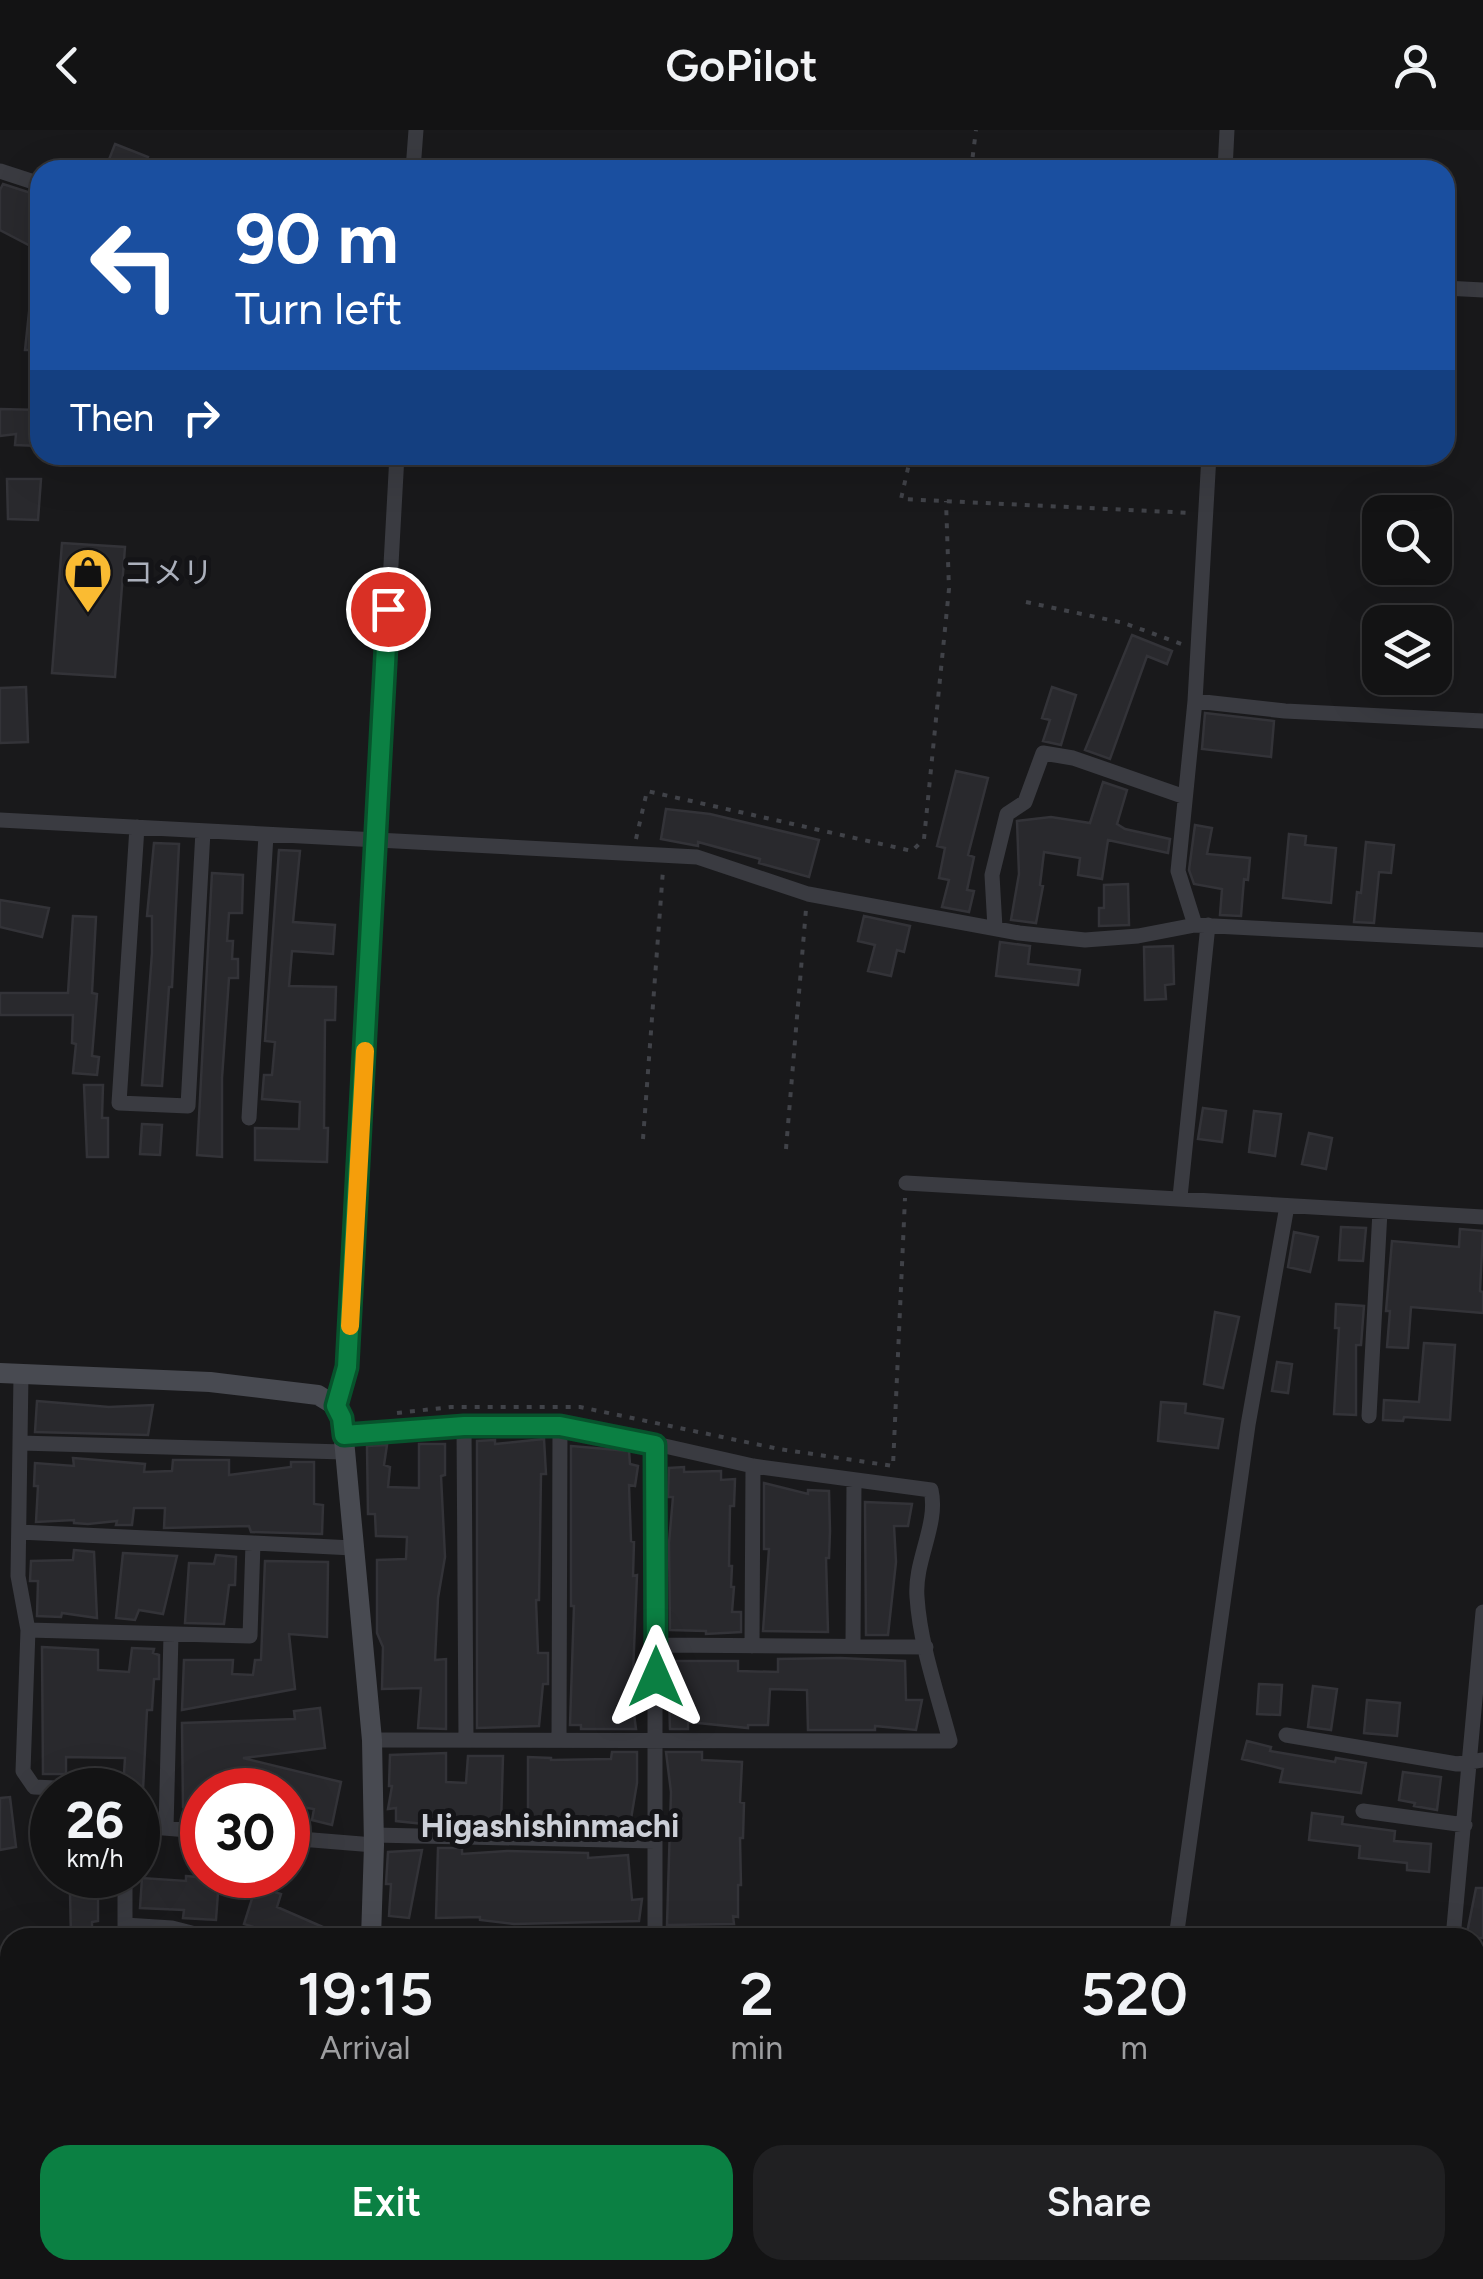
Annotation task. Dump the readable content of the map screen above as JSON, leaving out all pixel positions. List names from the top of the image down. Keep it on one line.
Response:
{"districts":["Higashishinmachi"],"places":{"shop":["コメリ"]},"page":{"header":"GoPilot","turn":["90 m","Turn left"],"then":"Then","speed":"26 km/h","limit":"30","eta":["19:15","Arrival","2","min","520","m"],"buttons":["Exit","Share"]}}
